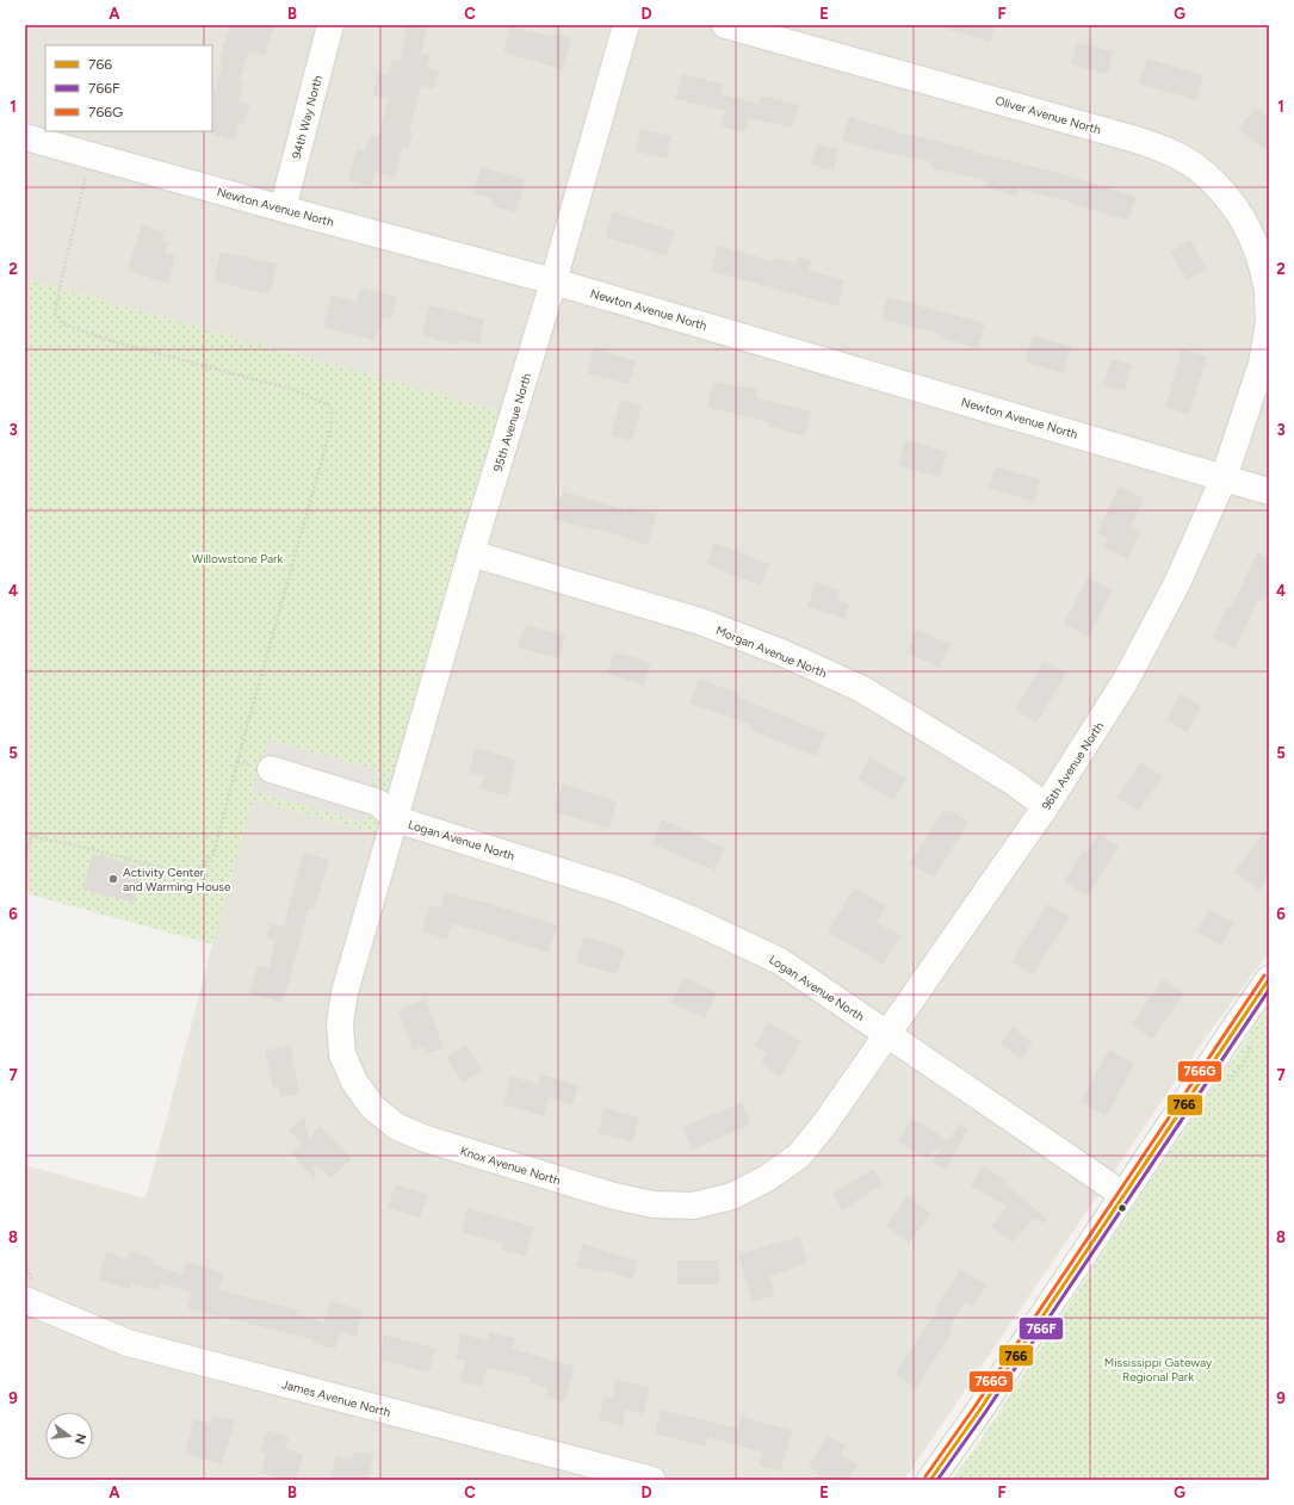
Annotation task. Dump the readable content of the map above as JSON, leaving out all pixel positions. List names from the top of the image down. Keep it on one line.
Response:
{"streets":{"street":["Oliver Avenue North","94th Way North","Newton Avenue North","95th Avenue North","Morgan Avenue North","96th Avenue North","Logan Avenue North","Knox Avenue North","James Avenue North"]},"crossings":[["Oliver Avenue North","Newton Avenue North"],["Oliver Avenue North","96th Avenue North"],["94th Way North","Newton Avenue North"],["Newton Avenue North","95th Avenue North"],["Newton Avenue North","96th Avenue North"],["95th Avenue North","Morgan Avenue North"],["95th Avenue North","Logan Avenue North"],["95th Avenue North","Knox Avenue North"],["Morgan Avenue North","96th Avenue North"],["96th Avenue North","Logan Avenue North"],["96th Avenue North","Knox Avenue North"],["Logan Avenue North","Knox Avenue North"]],"parks":["Willowstone Park","Mississippi Gateway Regional Park"],"places":["Activity Center and Warming House"],"lines":["transit line 766G","transit line 766","transit line 766F"],"legend":["766","766F","766G"],"north":"right","grid":{"columns":["A","B","C","D","E","F","G"],"rows":["1","2","3","4","5","6","7","8","9"]}}
